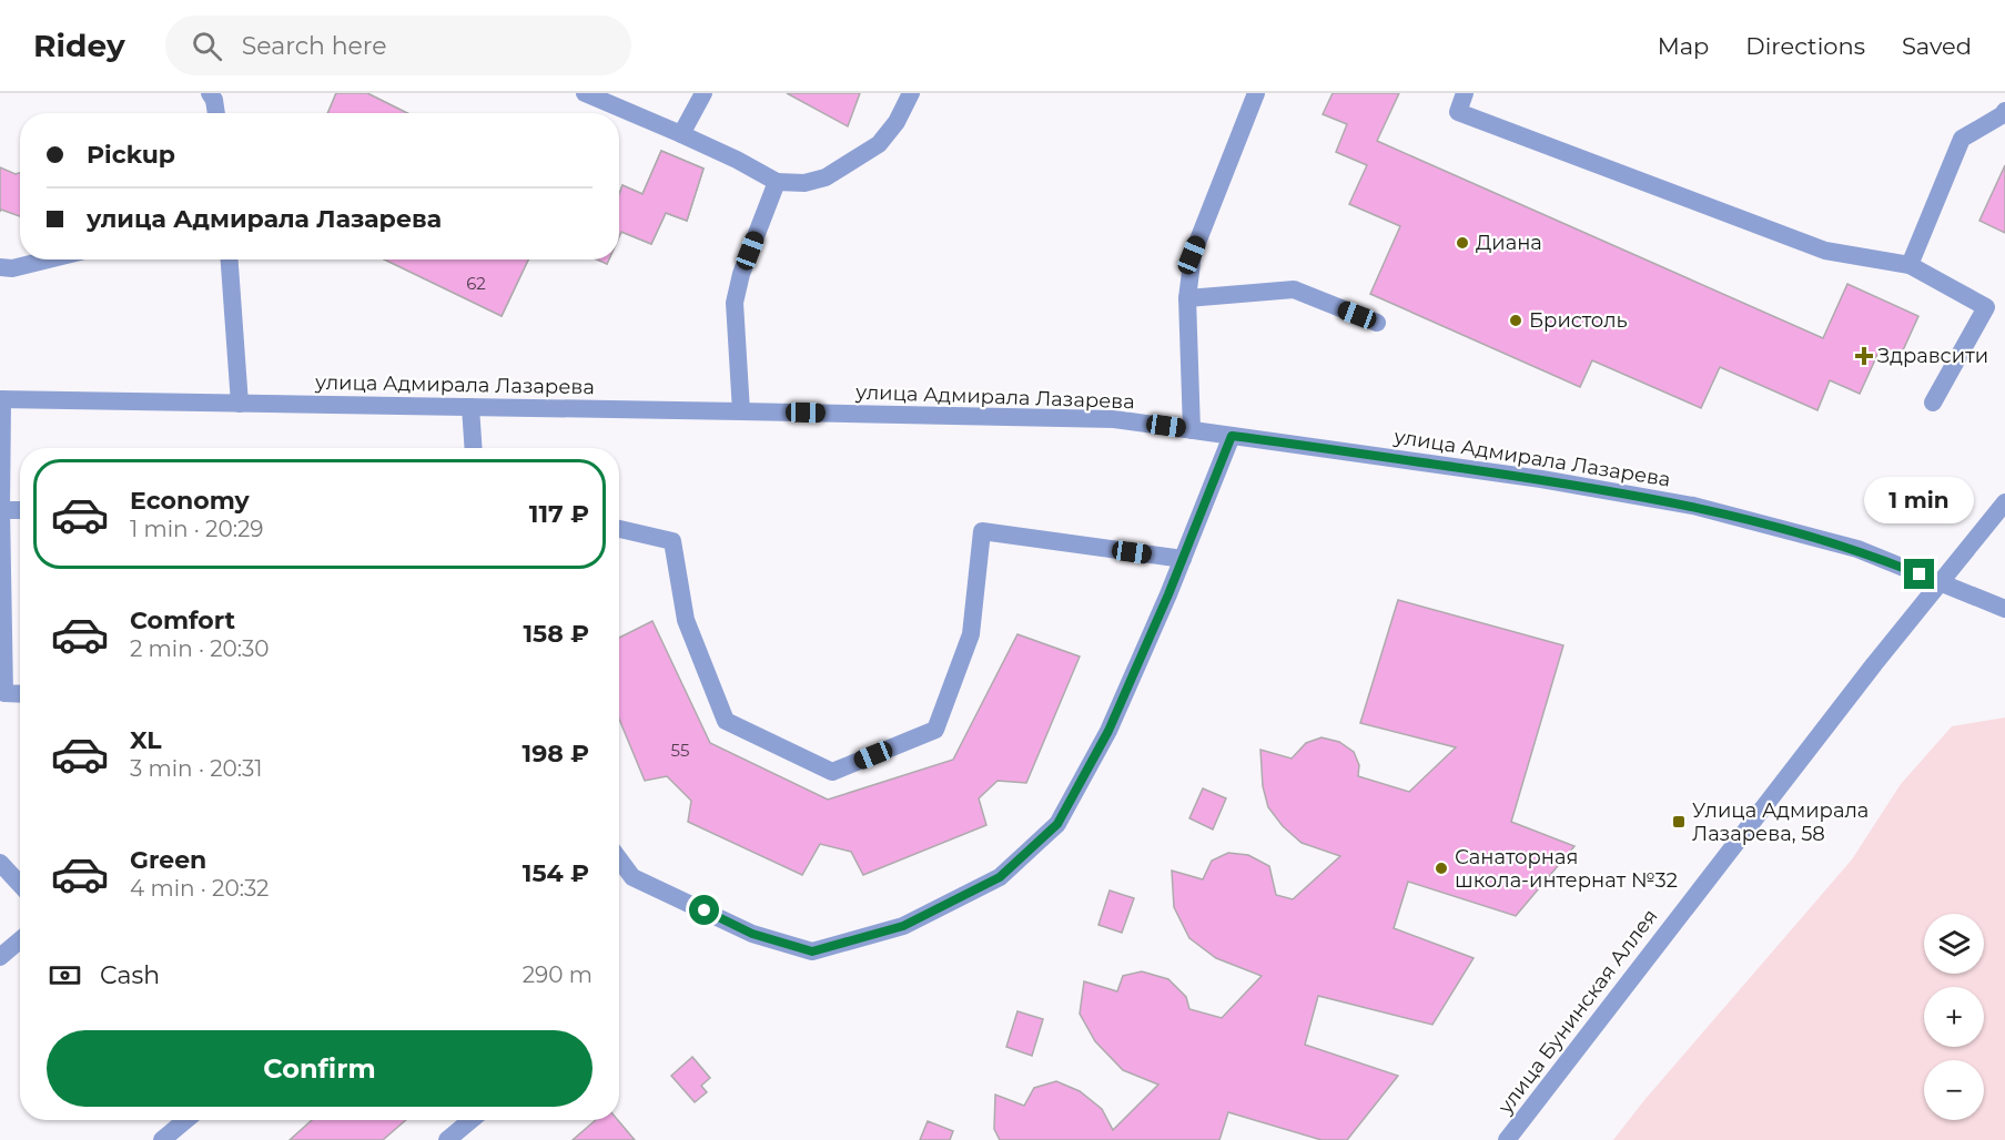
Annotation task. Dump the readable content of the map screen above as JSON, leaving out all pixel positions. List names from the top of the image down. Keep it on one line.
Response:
{"streets":{"street":["улица Адмирала Лазарева","улица Бунинская Аллея"]},"crossings":[["улица Адмирала Лазарева","улица Бунинская Аллея"]],"places":{"other":["Диана","Бристоль","Санаторная школа-интернат №32"],"health":["Здравсити"],"transit":["Улица Адмирала Лазарева, 58"]},"house_numbers":["62","55"],"page":{"header":"Ridey","search":"Search here","nav":["Map","Directions","Saved"],"banner":["Pickup","улица Адмирала Лазарева"],"list":[{"name":"Economy","note":"1 min · 20:29","value":"117 ₽"},{"name":"Comfort","note":"2 min · 20:30","value":"158 ₽"},{"name":"XL","note":"3 min · 20:31","value":"198 ₽"},{"name":"Green","note":"4 min · 20:32","value":"154 ₽"}],"bubble":"1 min","map_buttons":["+","−"],"pay":["Cash","290 m"],"buttons":"Confirm"}}
